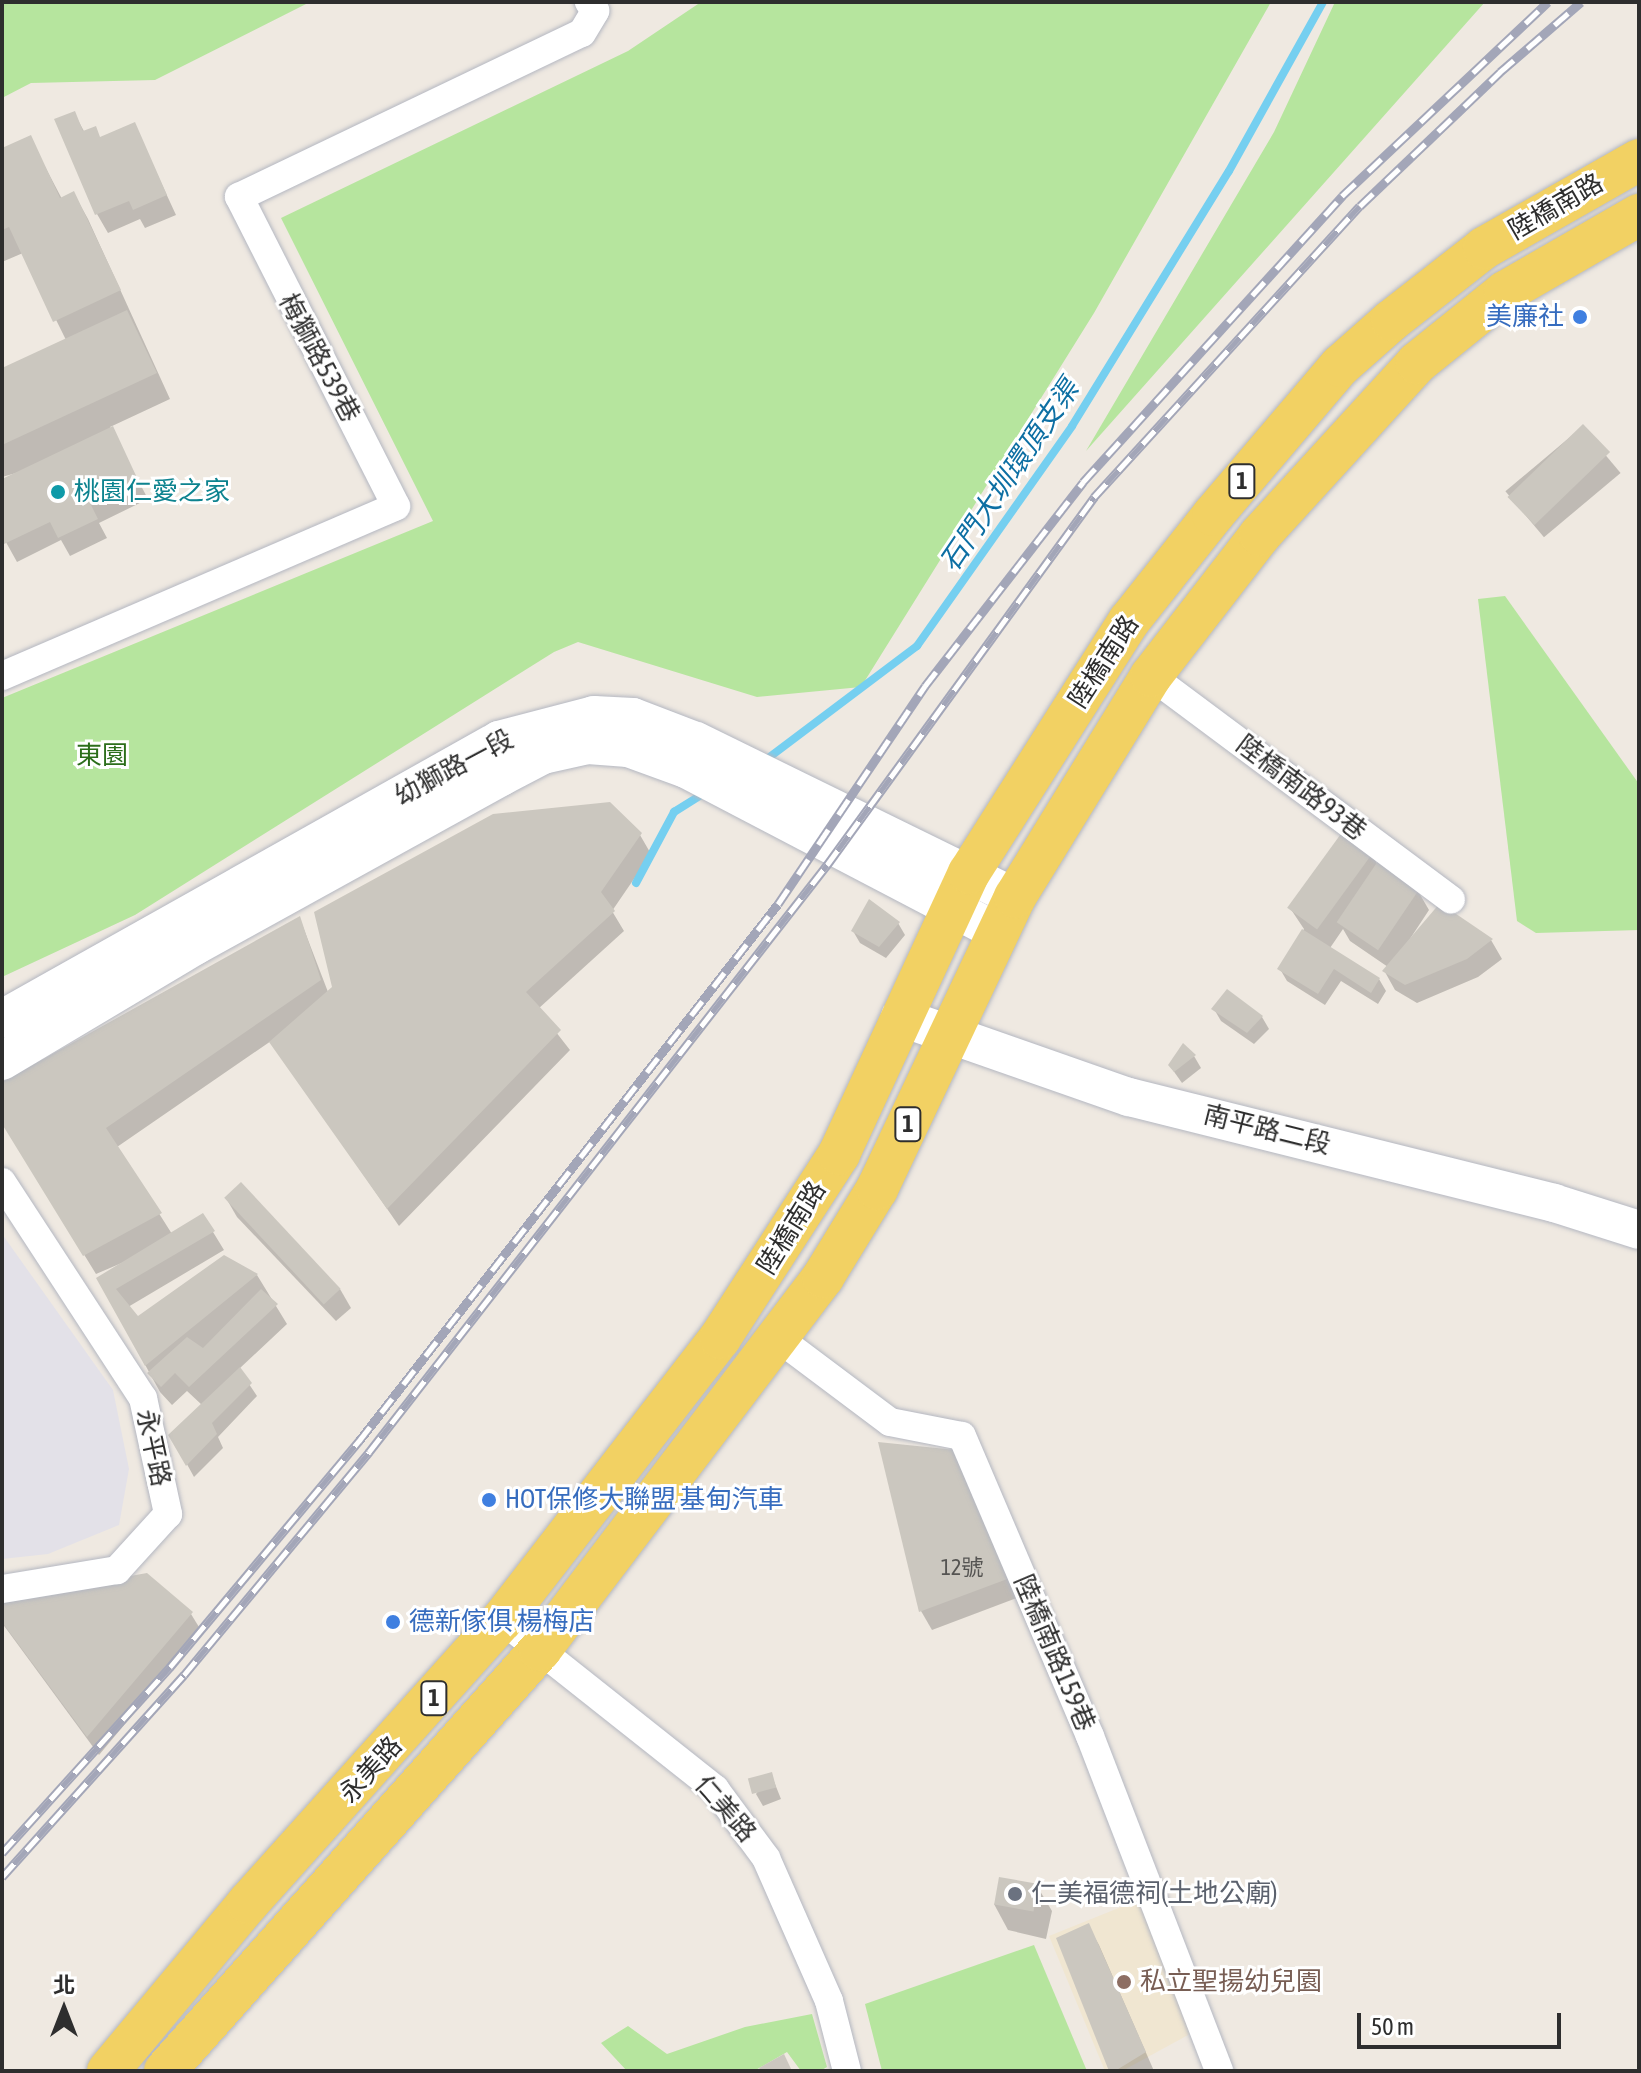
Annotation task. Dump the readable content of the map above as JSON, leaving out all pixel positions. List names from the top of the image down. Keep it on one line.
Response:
{"streets":{"main road":["陸橋南路","1","永美路"],"street":["梅獅路539巷","幼獅路一段","陸橋南路93巷","南平路二段","永平路","陸橋南路159巷","仁美路"]},"crossings":[["陸橋南路","幼獅路一段"],["陸橋南路","陸橋南路93巷"],["陸橋南路","南平路二段"],["陸橋南路","陸橋南路159巷"],["陸橋南路","永美路"],["陸橋南路159巷","永美路"],["永美路","仁美路"]],"water":["石門大圳環頂支渠"],"parks":["東園"],"places":["美廉社","桃園仁愛之家","HOT保修大聯盟 基甸汽車","德新傢俱 楊梅店","仁美福德祠(土地公廟)","私立聖揚幼兒園"],"house_numbers":["12號"],"scale_bar":"50 m","north":"top"}
